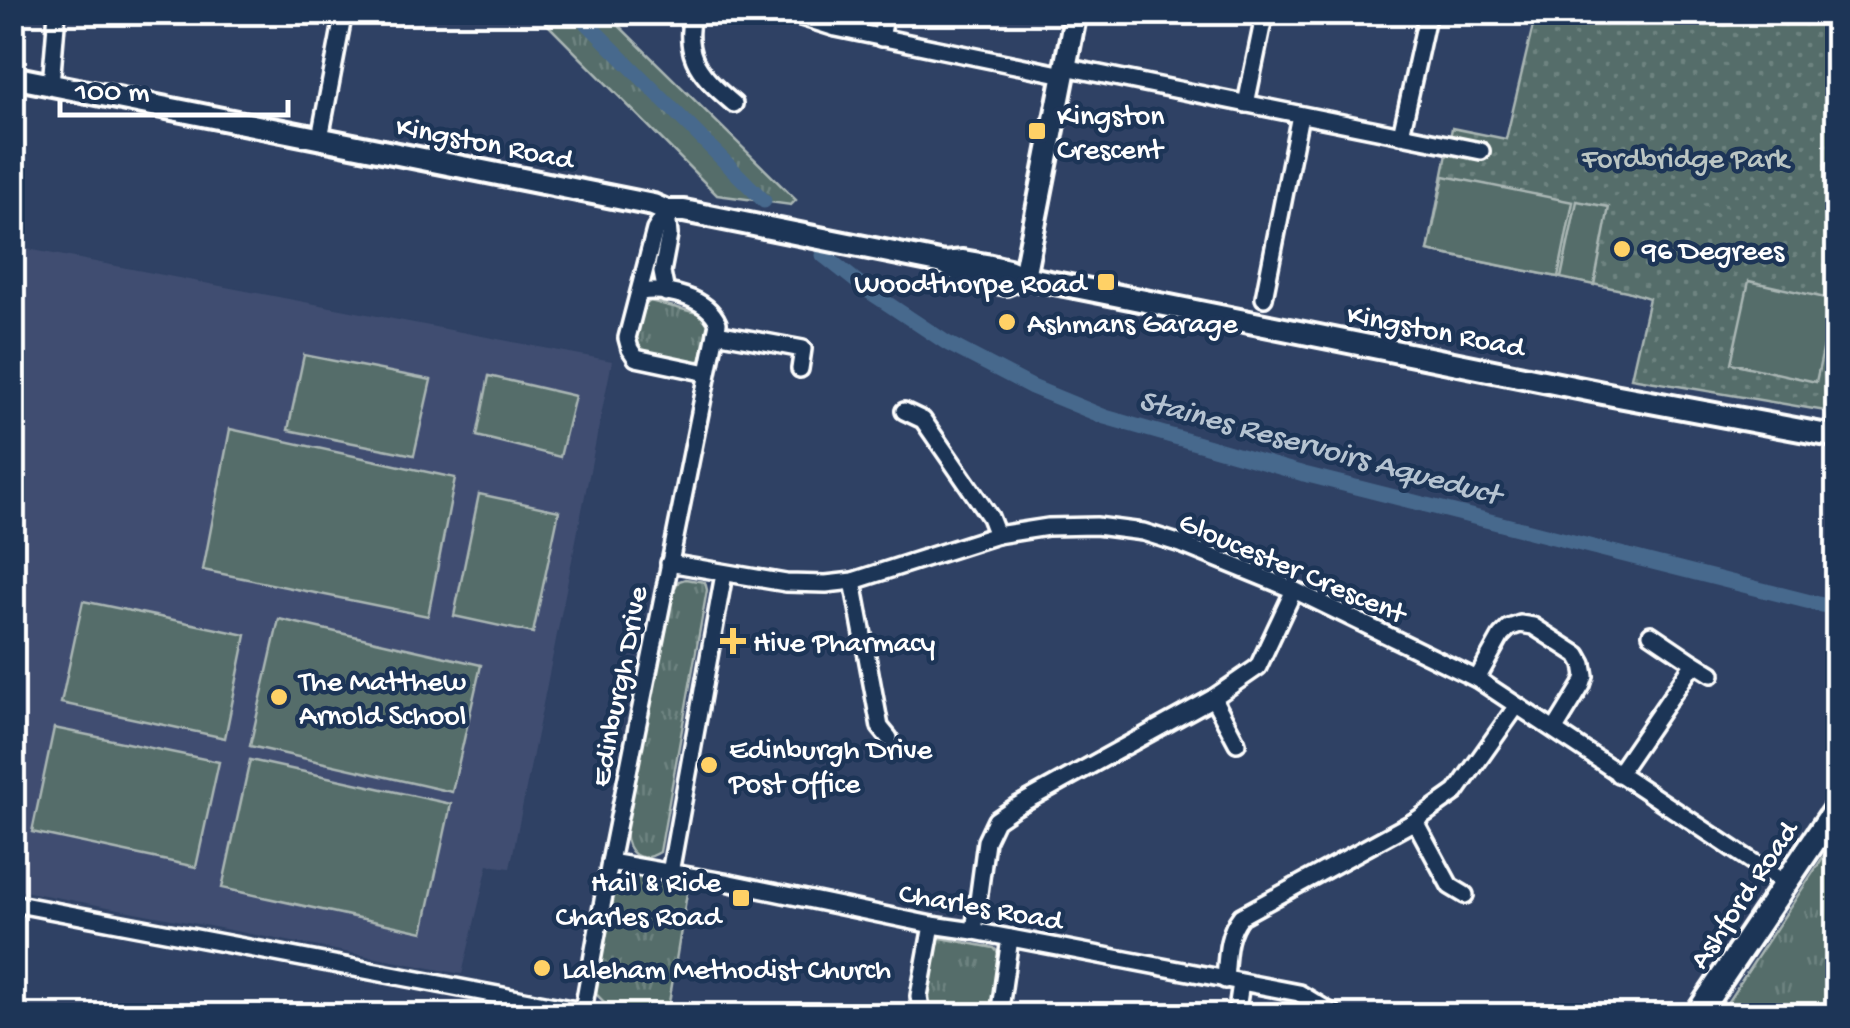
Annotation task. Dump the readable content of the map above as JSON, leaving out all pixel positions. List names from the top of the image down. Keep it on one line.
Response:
{"streets":{"main road":["Ashford Road"],"street":["Kingston Road","Gloucester Crescent","Edinburgh Drive","Charles Road"]},"crossings":[["Gloucester Crescent","Edinburgh Drive"],["Gloucester Crescent","Ashford Road"],["Edinburgh Drive","Charles Road"]],"water":["Staines Reservoirs Aqueduct"],"parks":["Fordbridge Park"],"places":{"transit":["Kingston Crescent","Woodthorpe Road","Hail & Ride Charles Road"],"other":["96 Degrees","Ashmans Garage","The Matthew Arnold School","Edinburgh Drive Post Office","Laleham Methodist Church"],"health":["Hive Pharmacy"]},"scale_bar":"100 m"}
